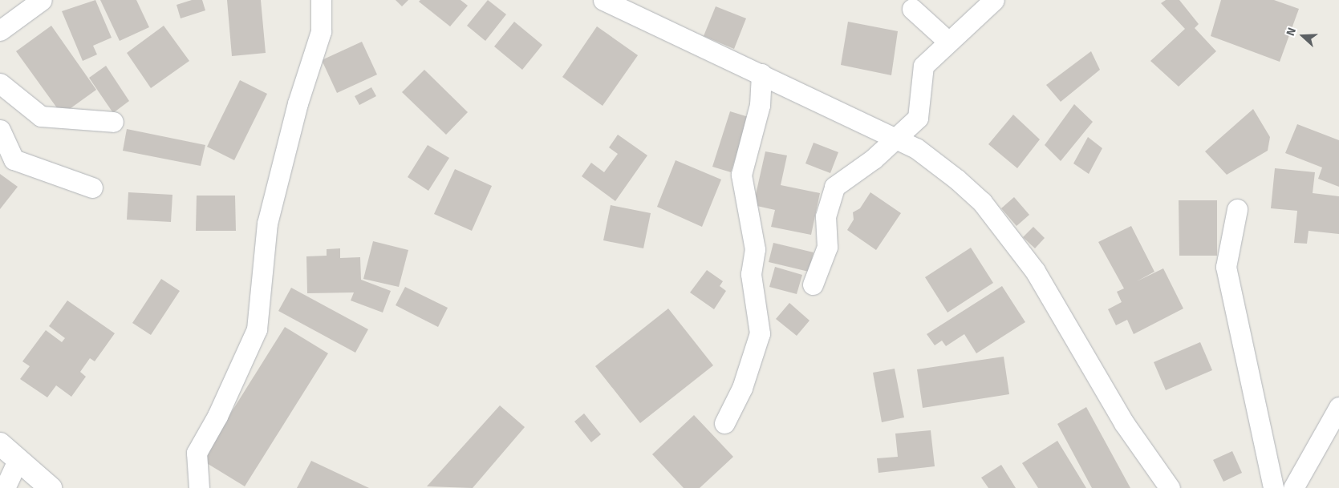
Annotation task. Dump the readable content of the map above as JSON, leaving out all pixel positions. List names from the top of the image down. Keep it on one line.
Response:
{"north":"left"}
